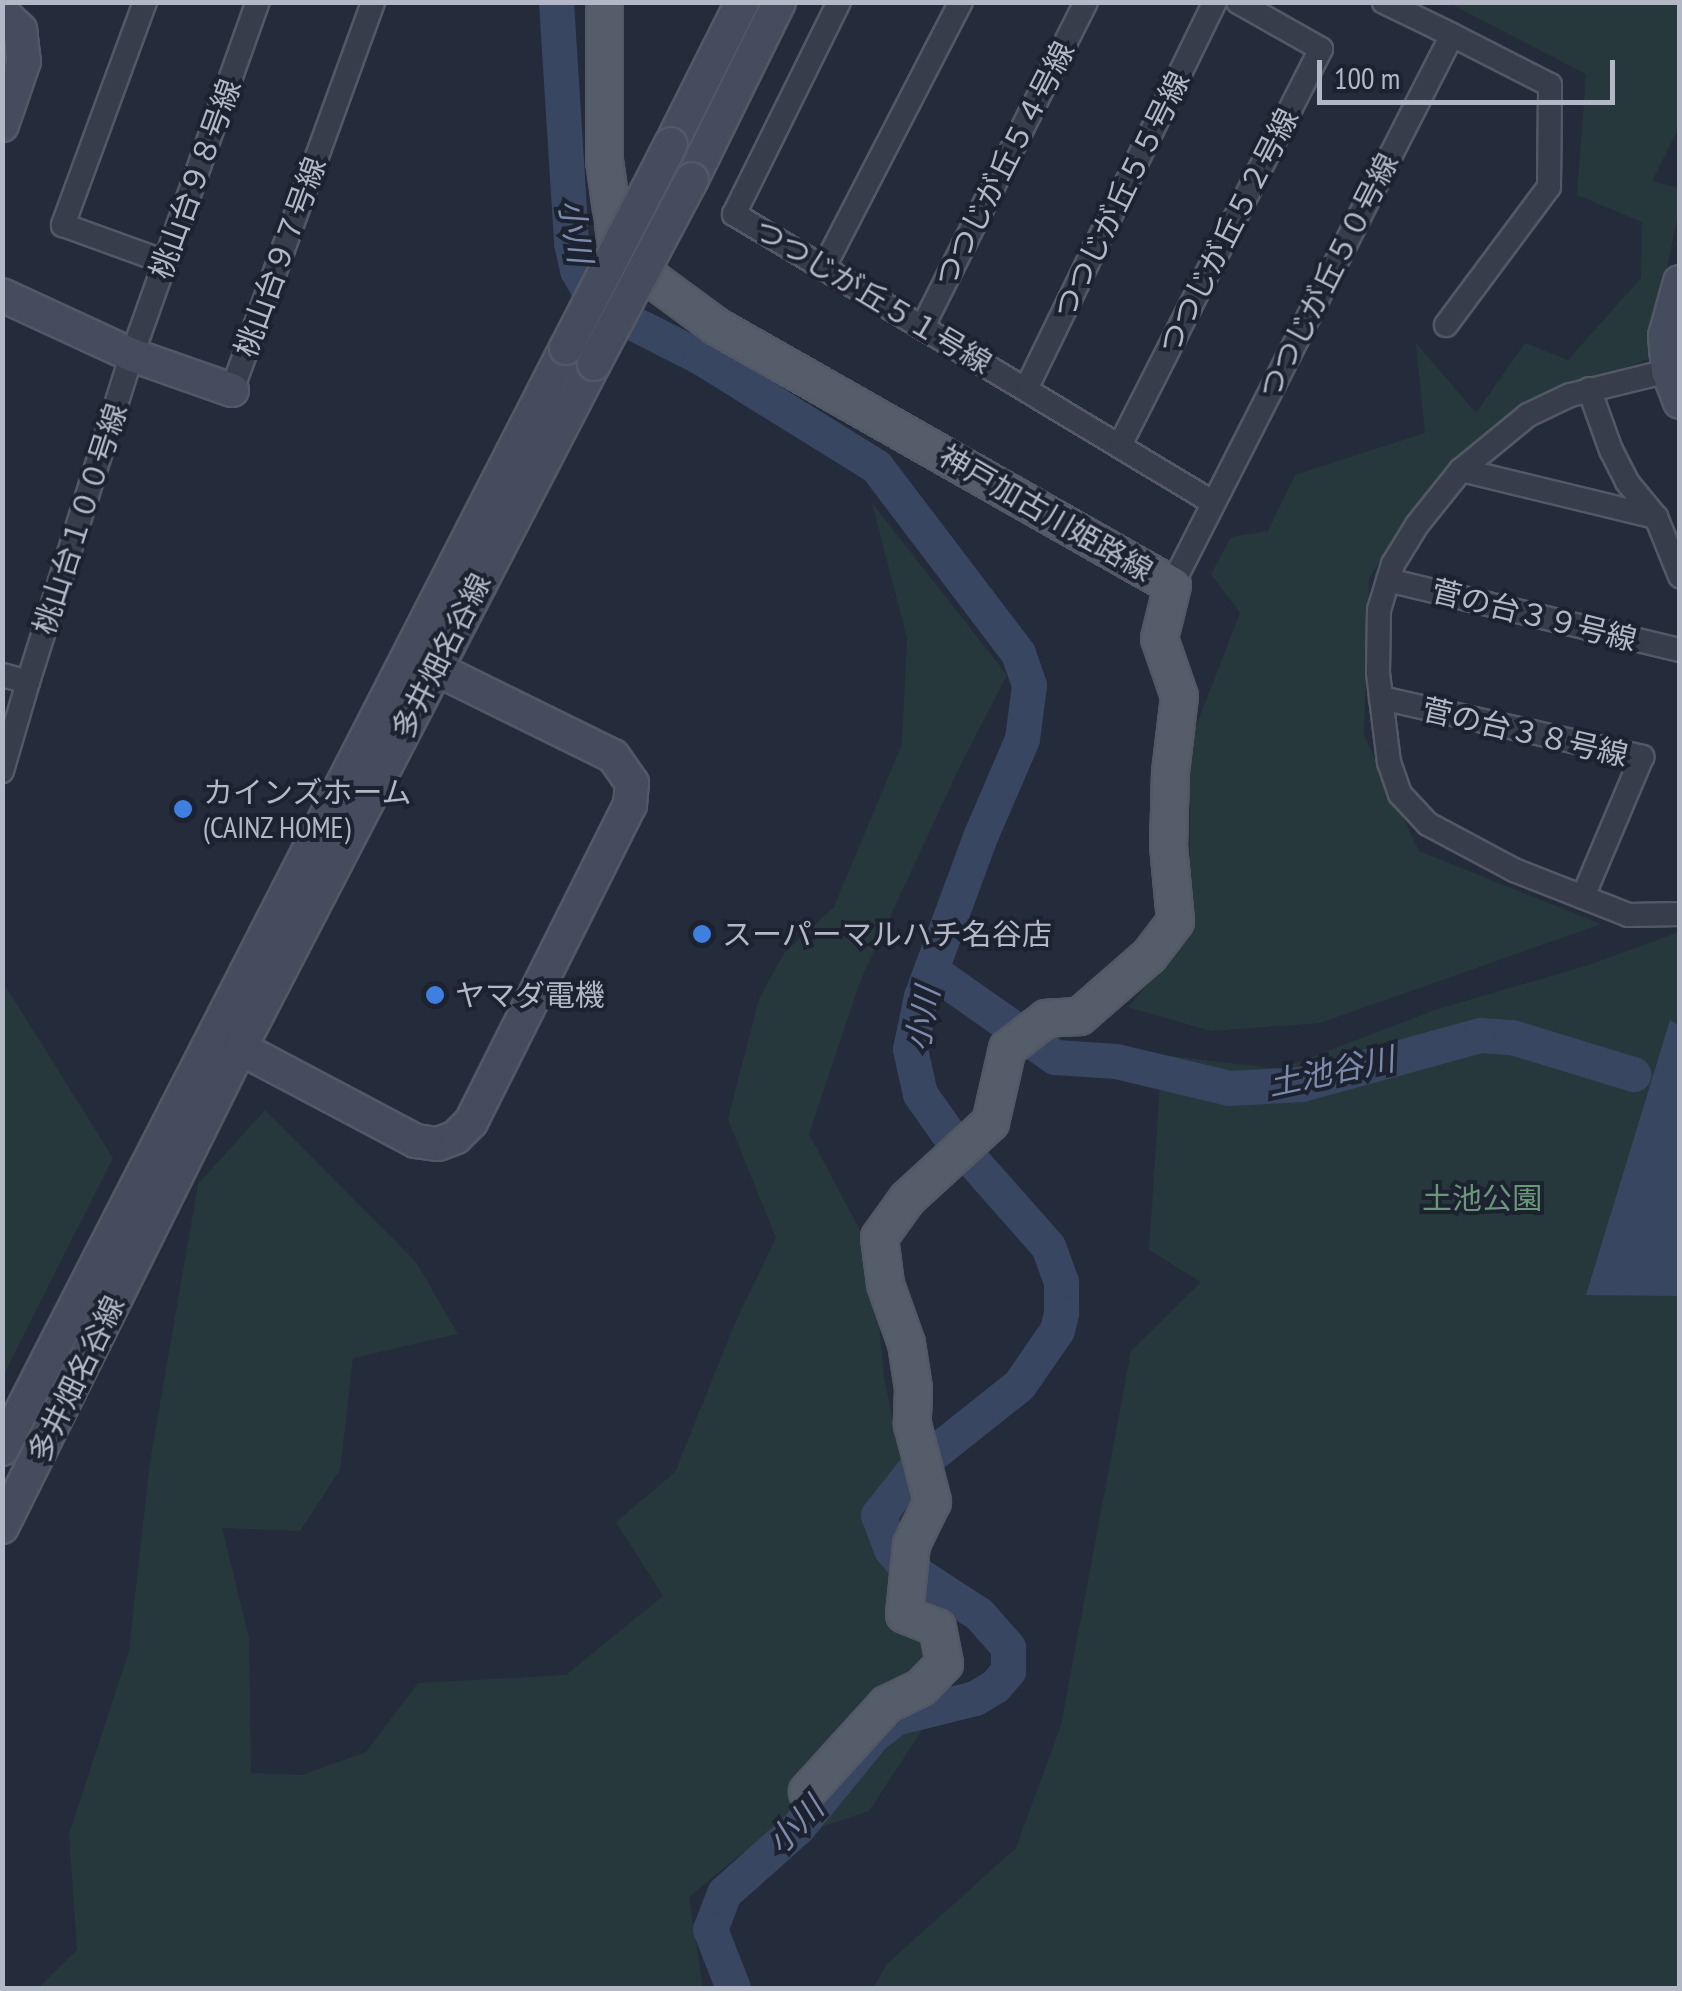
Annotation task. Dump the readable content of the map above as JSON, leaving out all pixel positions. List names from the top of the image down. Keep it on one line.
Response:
{"streets":{"main road":["神戸加古川姫路線"],"street":["つつじが丘５４号線","桃山台９８号線","つつじが丘５５号線","つつじが丘５２号線","桃山台９７号線","つつじが丘５０号線","つつじが丘５１号線","桃山台１００号線","菅の台３９号線","多井畑名谷線","菅の台３８号線"]},"crossings":[["つつじが丘５４号線","つつじが丘５１号線"],["桃山台９８号線","桃山台９７号線"],["桃山台９８号線","桃山台１００号線"],["つつじが丘５５号線","つつじが丘５１号線"],["つつじが丘５２号線","つつじが丘５１号線"],["桃山台９７号線","桃山台１００号線"],["つつじが丘５０号線","つつじが丘５１号線"],["つつじが丘５０号線","神戸加古川姫路線"]],"water":["小川","土池谷川"],"parks":["土池公園"],"places":["カインズホーム (CAINZ HOME)","スーパーマルハチ名谷店","ヤマダ電機"],"scale_bar":"100 m"}
